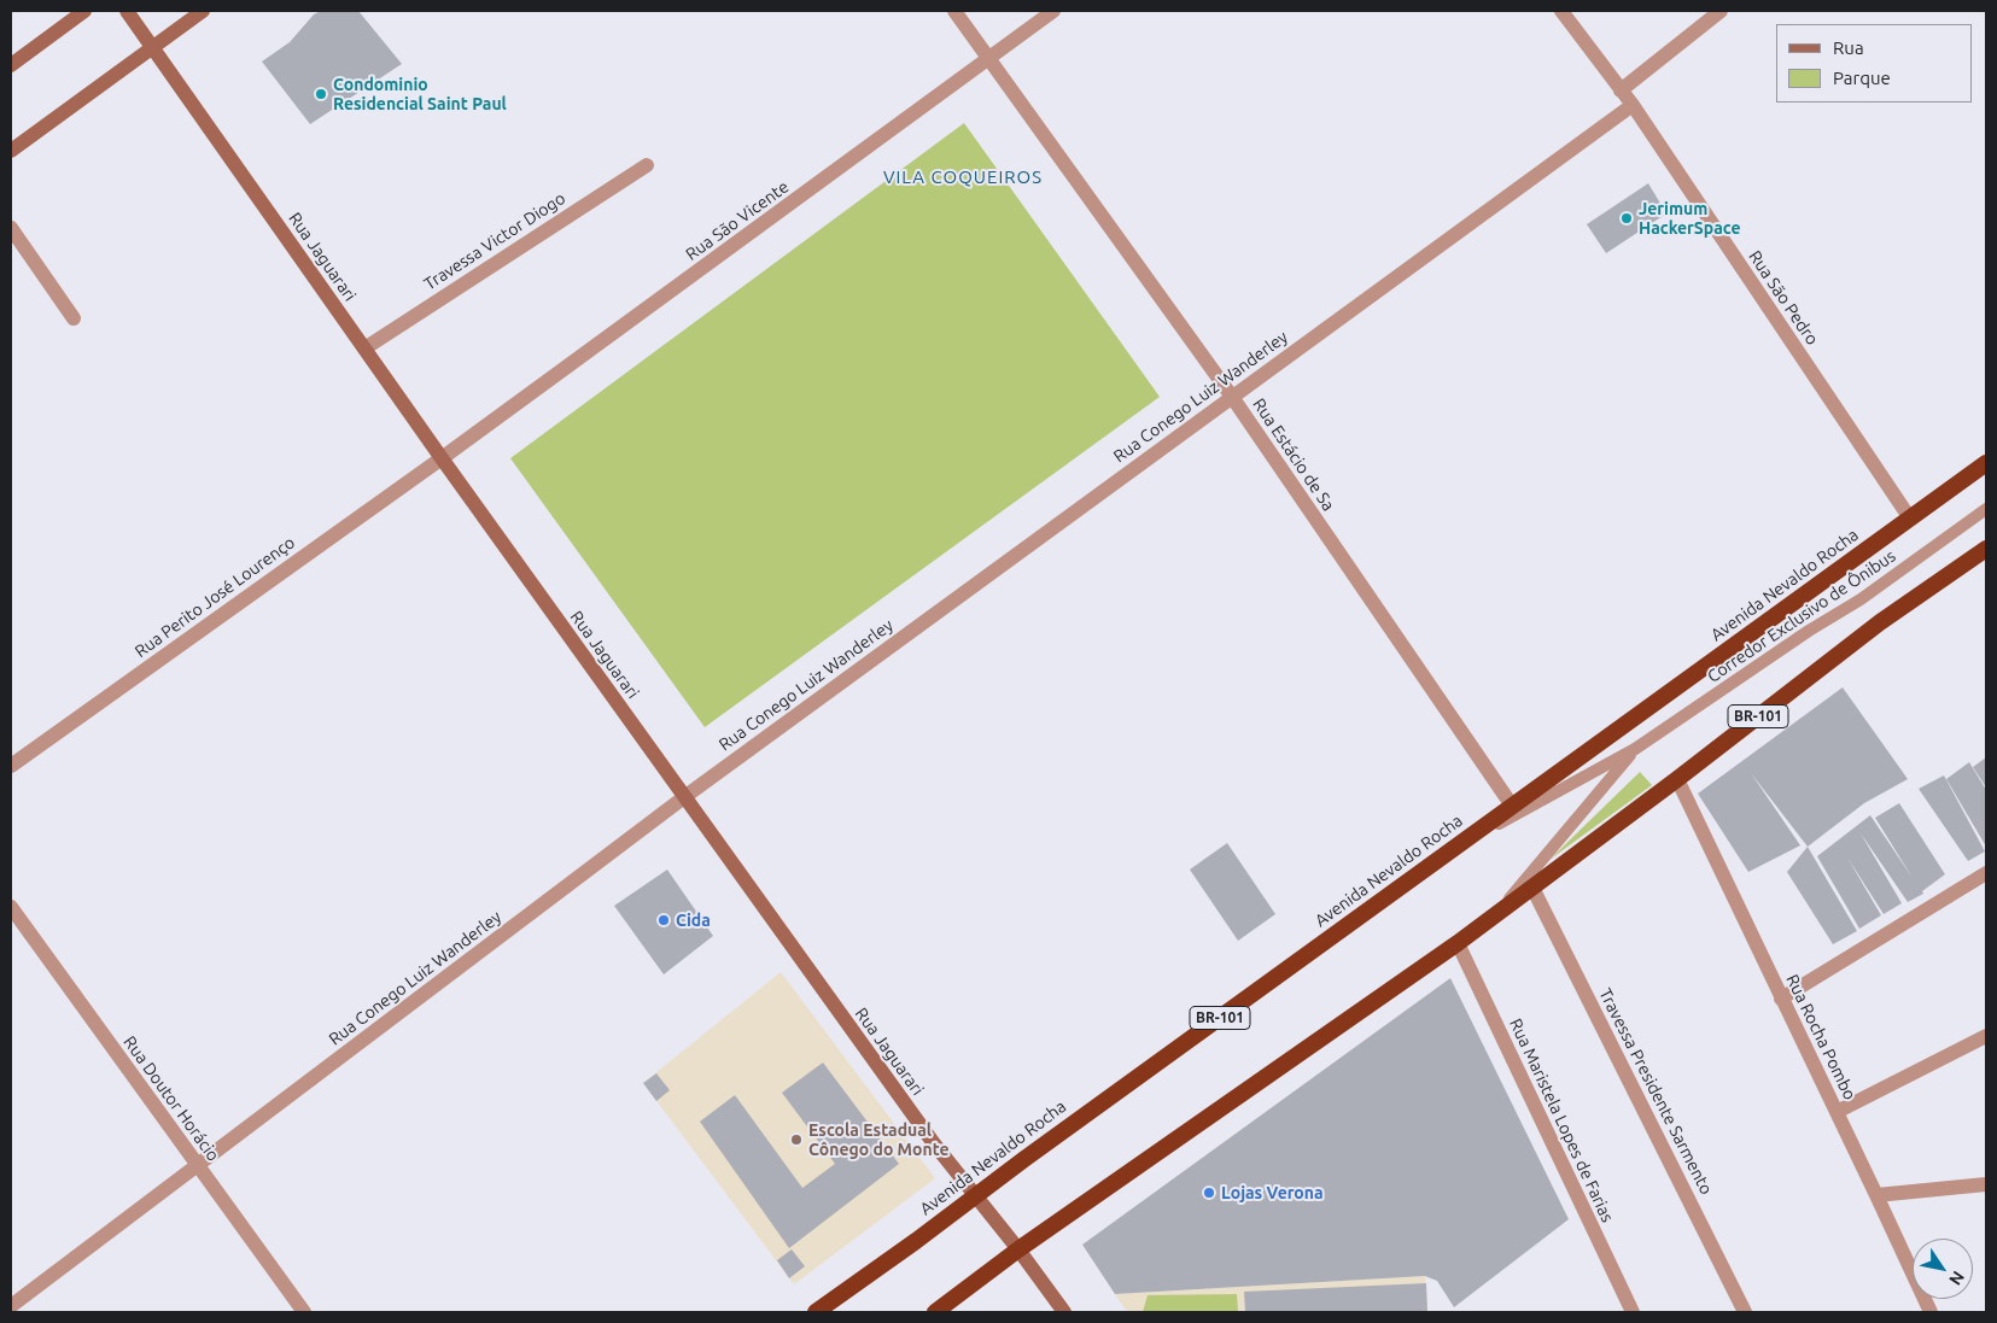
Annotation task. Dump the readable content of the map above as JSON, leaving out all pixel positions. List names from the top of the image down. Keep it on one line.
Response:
{"streets":{"highway":["Avenida Nevaldo Rocha","BR-101"],"main road":["Rua Jaguarari"],"street":["Rua São Vicente","Travessa Victor Diogo","Rua São Pedro","Rua Conego Luiz Wanderley","Rua Estácio de Sa","Rua Perito José Lourenço","Rua Rocha Pombo","Travessa Presidente Sarmento","Rua Doutor Horácio","Rua Maristela Lopes de Farias"],"lane":["Corredor Exclusivo de Ônibus"]},"crossings":[["Rua São Vicente","Rua Jaguarari"],["Rua São Vicente","Rua Estácio de Sa"],["Rua São Vicente","Rua Perito José Lourenço"],["Travessa Victor Diogo","Rua Jaguarari"],["Rua Jaguarari","Rua Conego Luiz Wanderley"],["Rua Jaguarari","Avenida Nevaldo Rocha"],["Rua Jaguarari","Rua Perito José Lourenço"],["Rua Jaguarari","BR-101"],["Rua São Pedro","Rua Conego Luiz Wanderley"],["Rua São Pedro","Avenida Nevaldo Rocha"],["Rua Conego Luiz Wanderley","Rua Estácio de Sa"],["Rua Conego Luiz Wanderley","Rua Doutor Horácio"],["Rua Estácio de Sa","Avenida Nevaldo Rocha"],["Avenida Nevaldo Rocha","Corredor Exclusivo de Ônibus"],["Corredor Exclusivo de Ônibus","BR-101"],["BR-101","Rua Rocha Pombo"],["BR-101","Travessa Presidente Sarmento"],["BR-101","Rua Maristela Lopes de Farias"]],"districts":["VILA COQUEIROS"],"places":["Condominio Residencial Saint Paul","Jerimum HackerSpace","Cida","Escola Estadual Cônego do Monte","Lojas Verona"],"legend":["Rua","Parque"],"north":"bottom right"}
